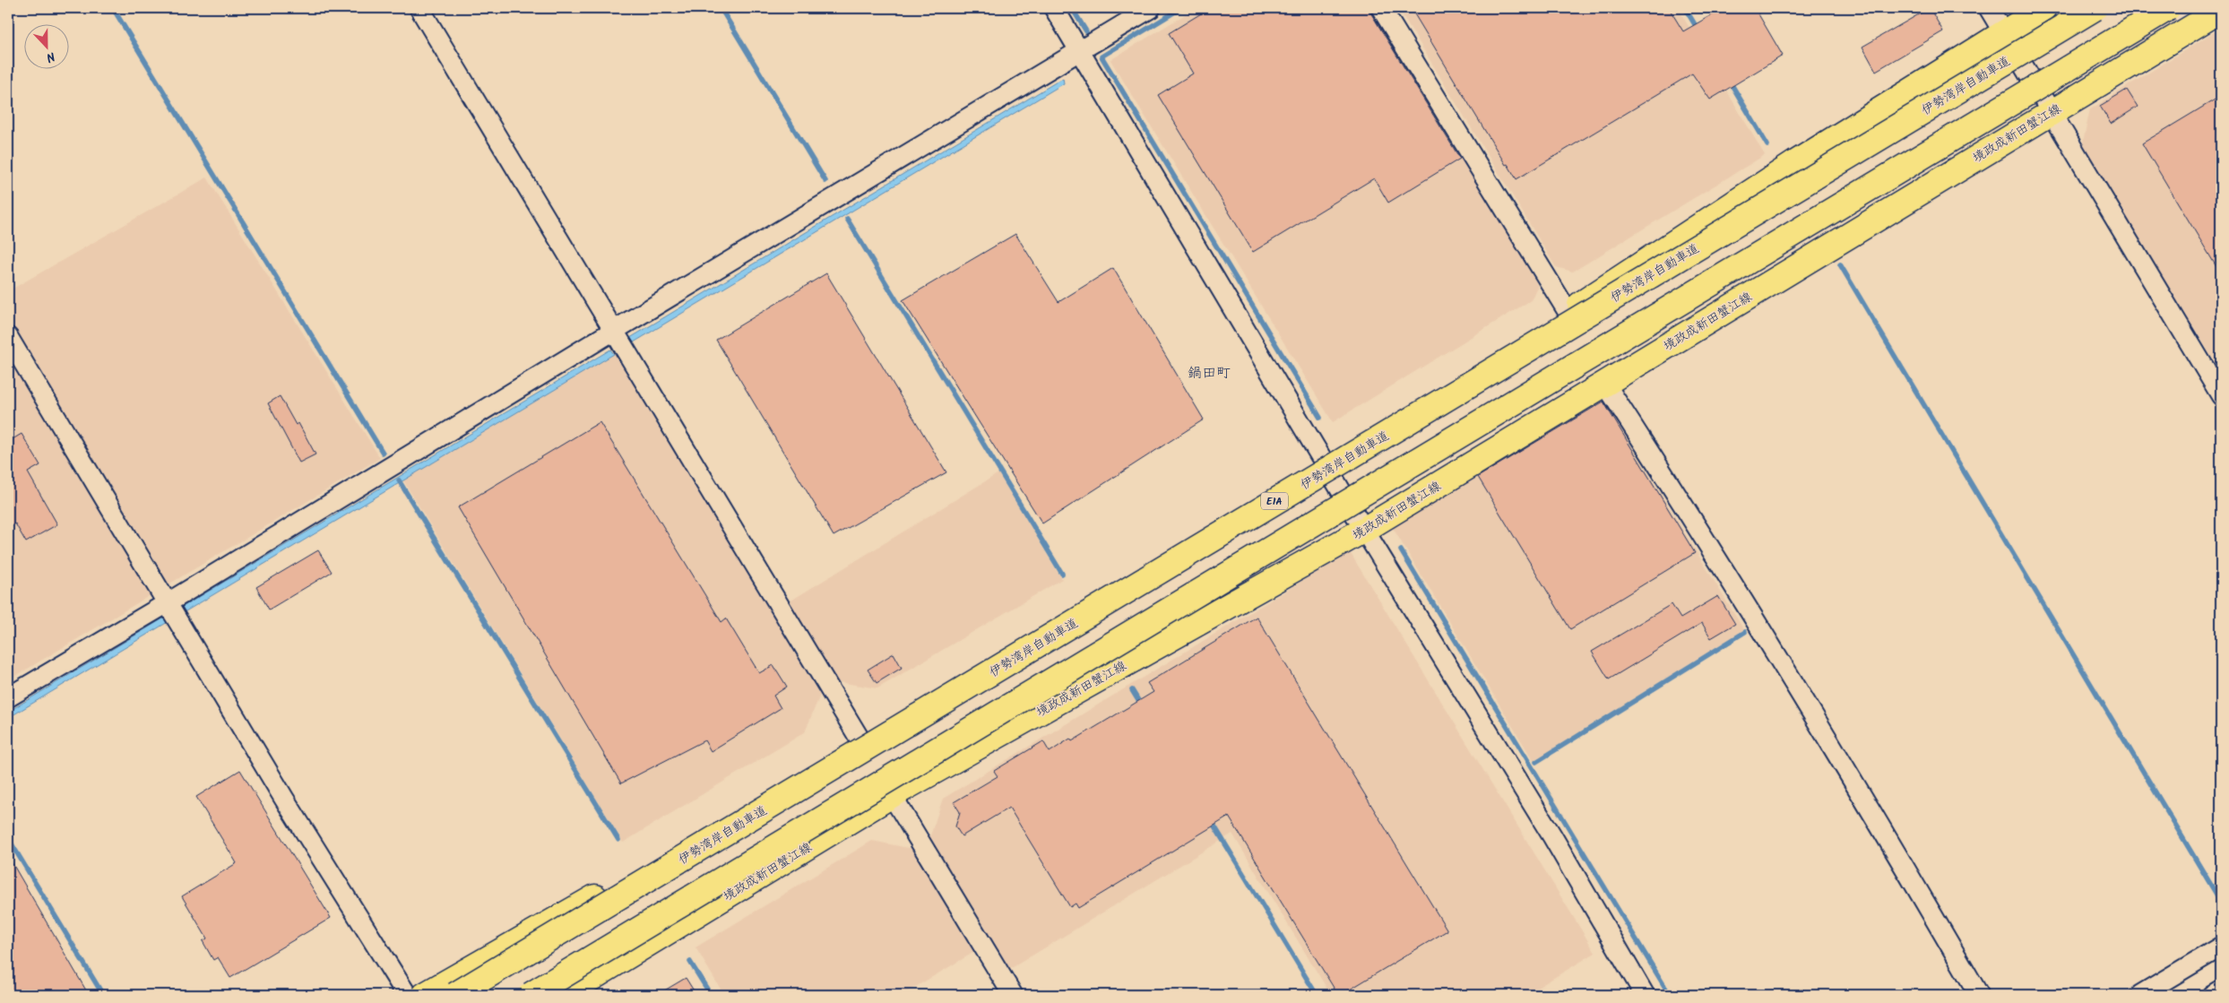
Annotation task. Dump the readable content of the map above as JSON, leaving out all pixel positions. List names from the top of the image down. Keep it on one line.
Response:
{"streets":{"main road":["伊勢湾岸自動車道","境政成新田蟹江線","E1A"]},"districts":["鍋田町"],"north":"bottom"}
